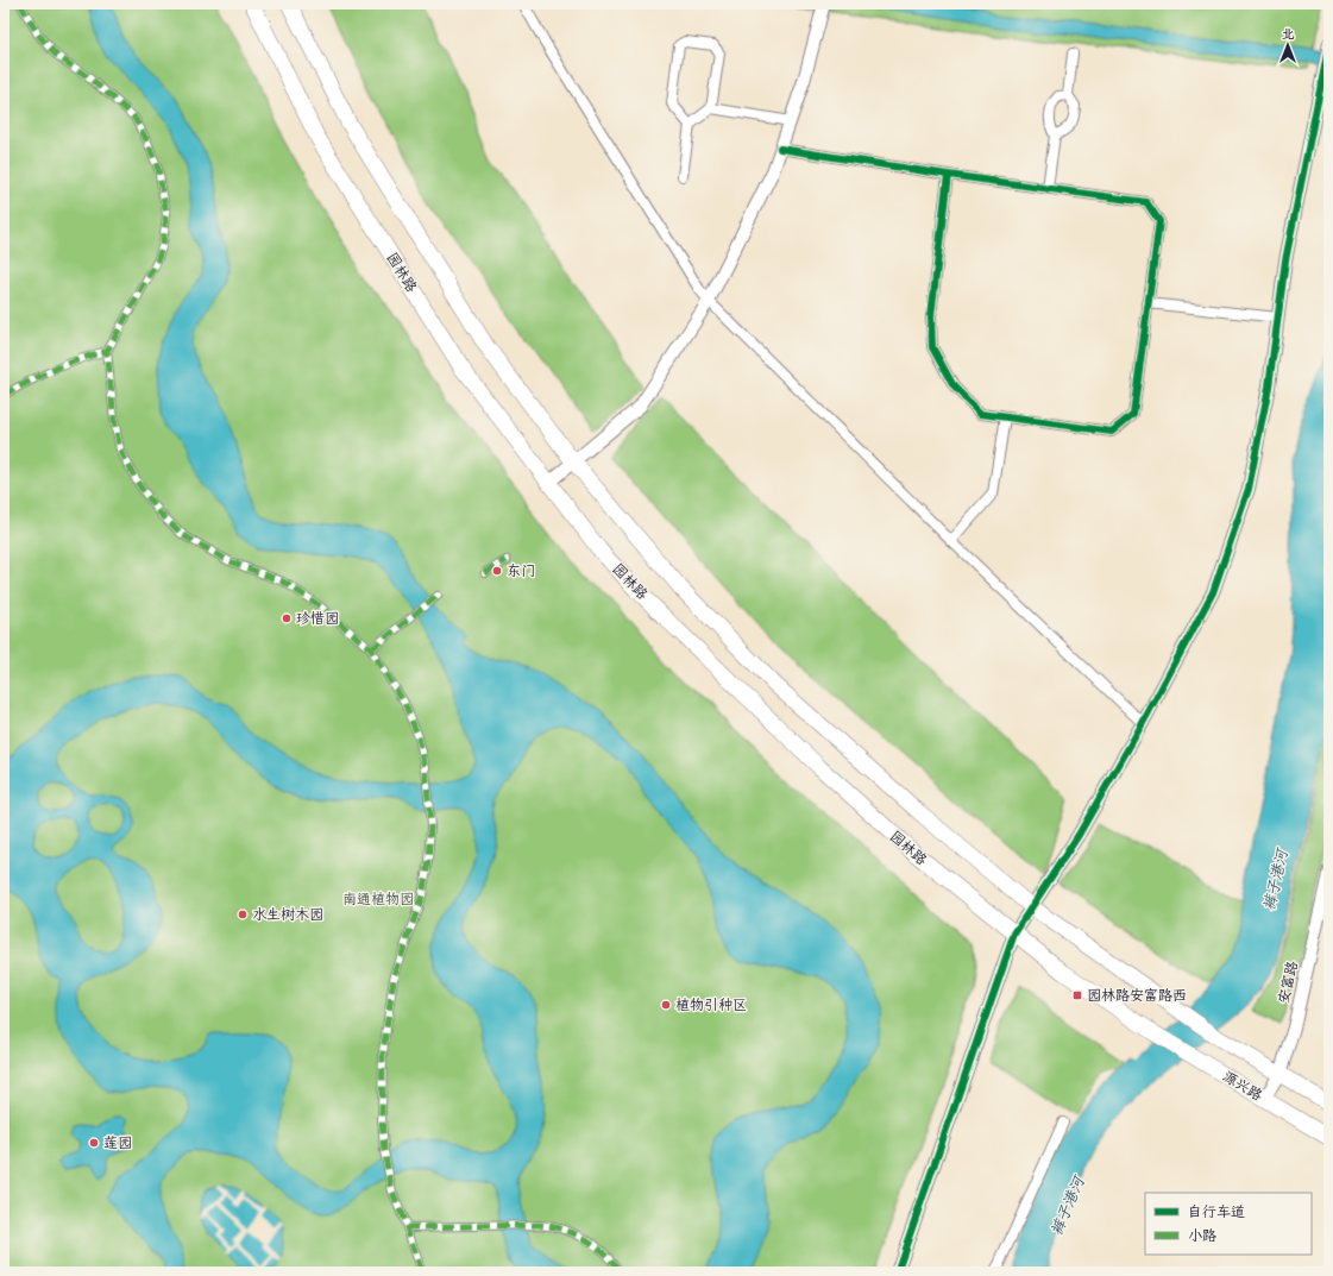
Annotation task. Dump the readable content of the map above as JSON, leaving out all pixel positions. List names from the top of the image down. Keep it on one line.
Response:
{"streets":{"main road":["园林路","源兴路"],"street":["安富路"]},"crossings":[["园林路","源兴路"],["安富路","源兴路"]],"water":["裤子港河"],"parks":["南通植物园"],"places":{"other":["东门","珍惜园","水生树木园","植物引种区","莲园"],"transit":["园林路安富路西"]},"legend":["自行车道","小路"],"north":"top"}
